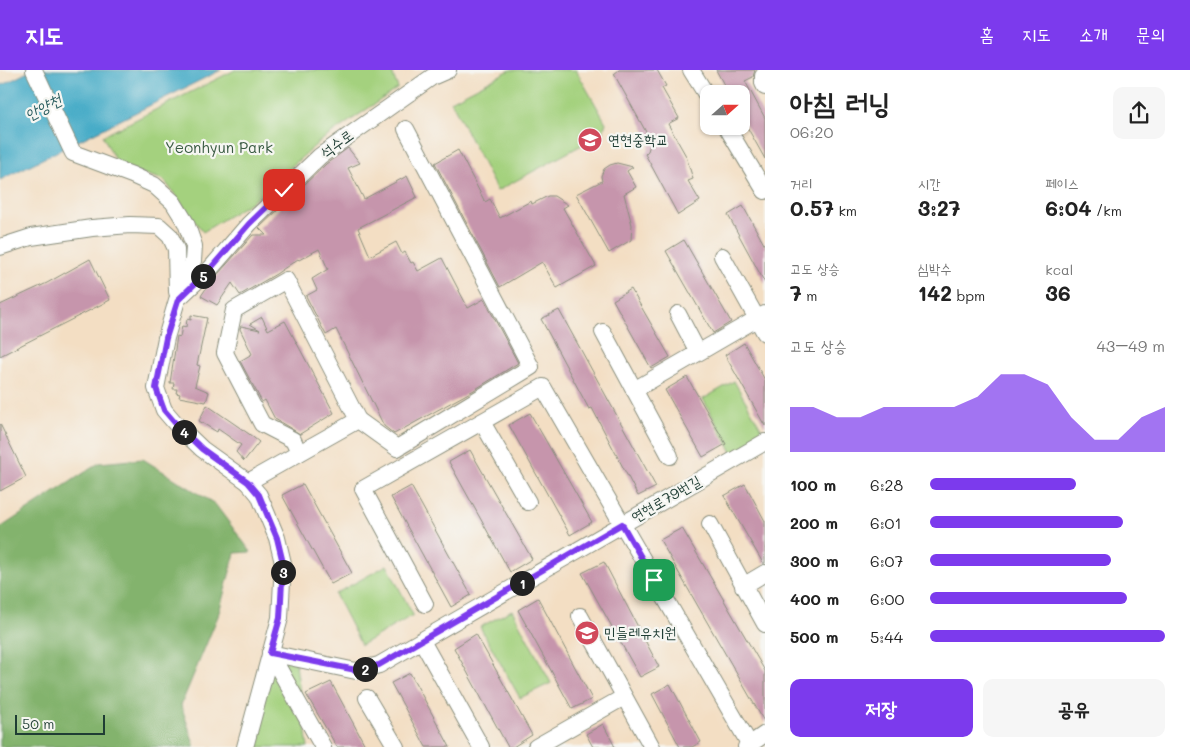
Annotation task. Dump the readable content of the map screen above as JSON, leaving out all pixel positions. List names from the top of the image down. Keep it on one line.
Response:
{"streets":{"street":["석수로","연현로79번길"]},"water":["안양천"],"parks":["Yeonhyun Park"],"places":{"school or university":["연현중학교","민들레유치원"]},"scale_bar":"50 m","north":"right","page":{"header":"지도","nav":["홈","지도","소개","문의"],"heading":["아침 러닝","06:20"],"stats":[["거리","0.57 km"],["시간","3:27"],["페이스","6:04 /km"],["고도 상승","7 m"],["심박수","142 bpm"],["kcal","36"]],"pins":["5","4","3","1","2"],"chart":["고도 상승","43–49 m"],"list":[{"name":"100 m","note":"6:28"},{"name":"200 m","note":"6:01"},{"name":"300 m","note":"6:07"},{"name":"400 m","note":"6:00"},{"name":"500 m","note":"5:44"}],"buttons":["저장","공유"],"scale":"50 m"}}
